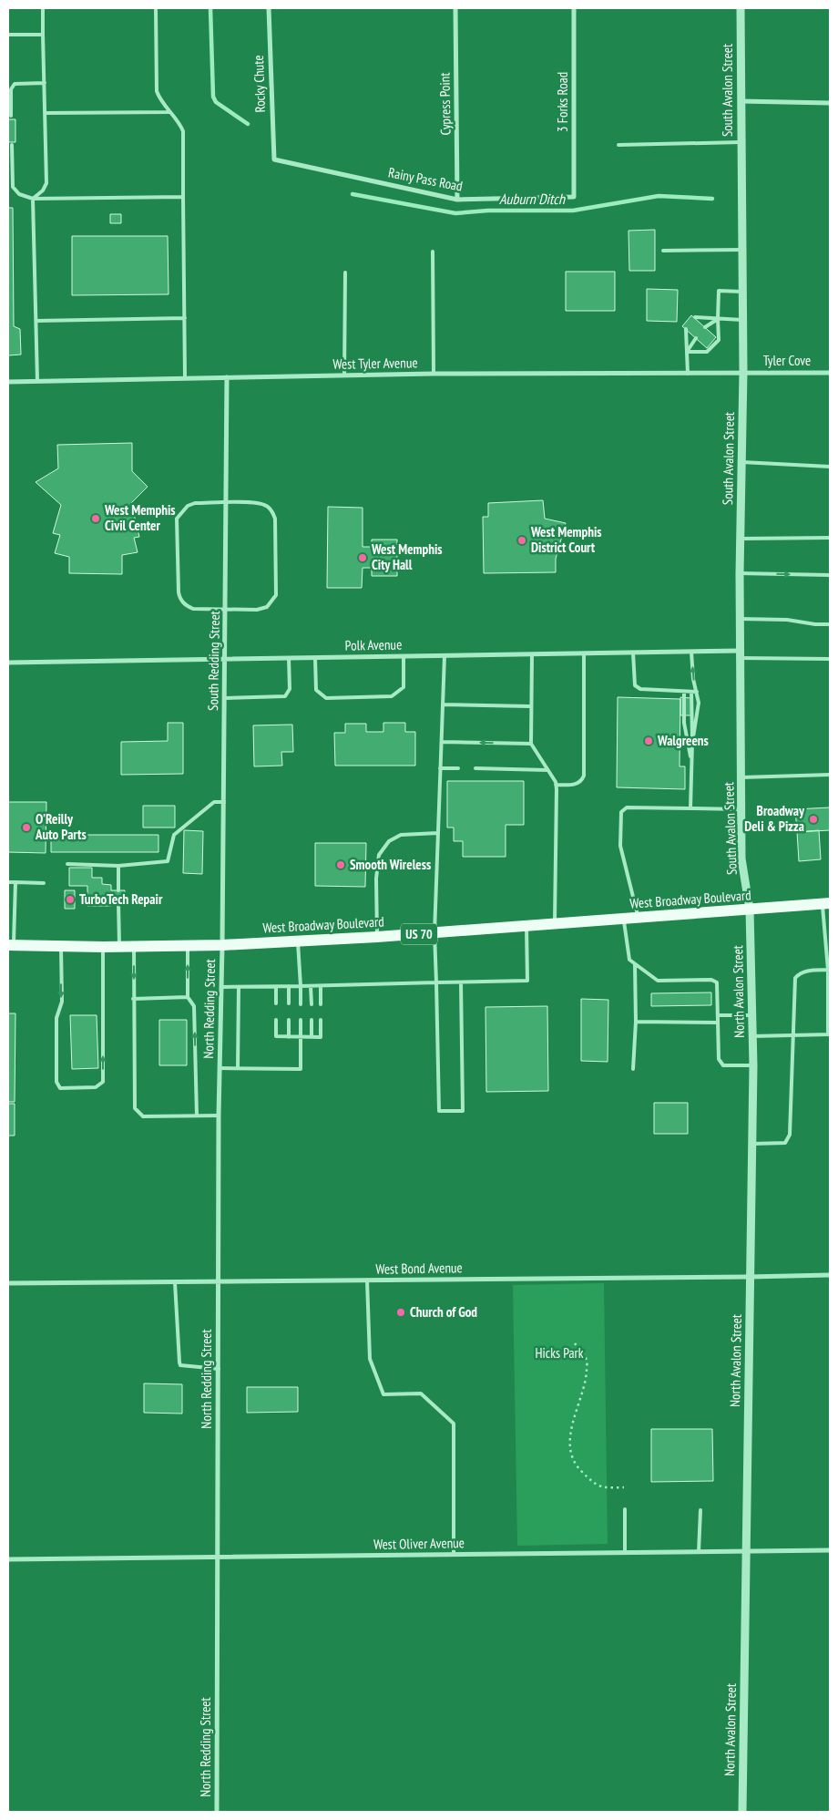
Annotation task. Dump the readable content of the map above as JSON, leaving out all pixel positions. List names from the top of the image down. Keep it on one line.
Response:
{"streets":{"main road":["West Broadway Boulevard","US 70"],"street":["Rocky Chute","South Avalon Street","3 Forks Road","Cypress Point","Rainy Pass Road","Tyler Cove","West Tyler Avenue","Polk Avenue","South Redding Street","North Avalon Street","North Redding Street","West Bond Avenue","West Oliver Avenue"]},"crossings":[["Rocky Chute","Rainy Pass Road"],["South Avalon Street","Tyler Cove"],["South Avalon Street","West Tyler Avenue"],["South Avalon Street","Polk Avenue"],["South Avalon Street","West Broadway Boulevard"],["South Avalon Street","North Avalon Street"],["3 Forks Road","Rainy Pass Road"],["Cypress Point","Rainy Pass Road"],["Tyler Cove","West Tyler Avenue"],["West Tyler Avenue","South Redding Street"],["Polk Avenue","South Redding Street"],["South Redding Street","West Broadway Boulevard"],["South Redding Street","North Redding Street"],["West Broadway Boulevard","North Avalon Street"],["West Broadway Boulevard","North Redding Street"],["North Avalon Street","West Bond Avenue"],["North Avalon Street","West Oliver Avenue"],["North Redding Street","West Bond Avenue"],["North Redding Street","West Oliver Avenue"]],"water":["Auburn Ditch"],"parks":["Hicks Park"],"places":["West Memphis Civil Center","West Memphis District Court","West Memphis City Hall","Walgreens","Broadway Deli & Pizza","O'Reilly Auto Parts","Smooth Wireless","TurboTech Repair","Church of God"]}
